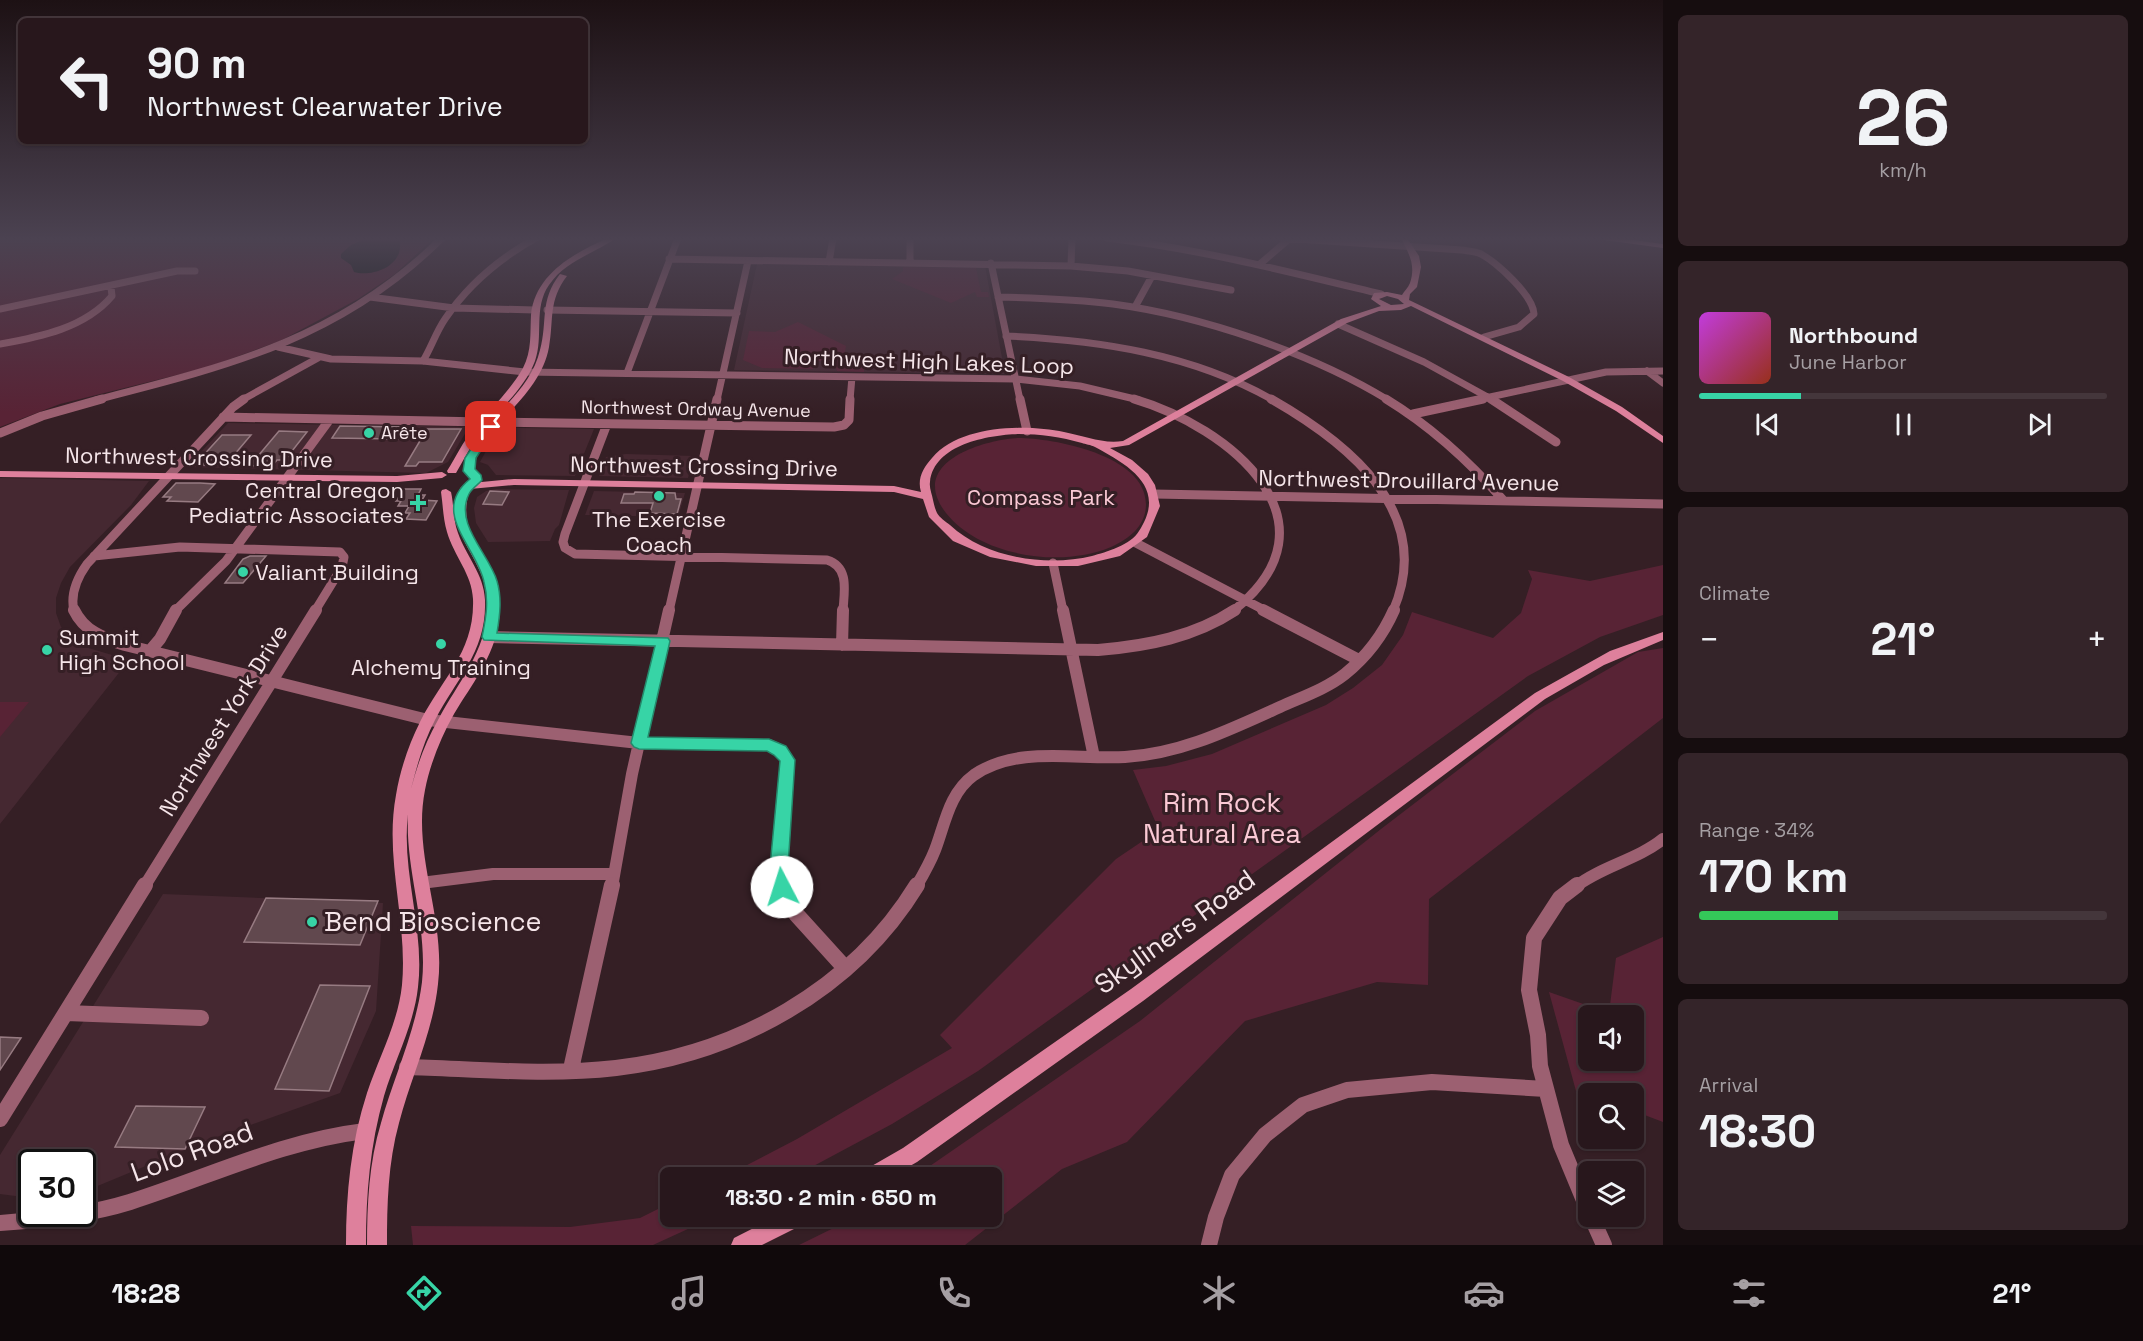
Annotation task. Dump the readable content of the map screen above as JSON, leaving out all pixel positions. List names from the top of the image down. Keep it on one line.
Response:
{"streets":{"street":["Northwest High Lakes Loop","Northwest Ordway Avenue","Northwest Crossing Drive","Northwest Drouillard Avenue","Northwest York Drive","Skyliners Road","Lolo Road"]},"crossings":[["Northwest High Lakes Loop","Northwest Ordway Avenue"],["Northwest High Lakes Loop","Northwest Drouillard Avenue"],["Northwest Crossing Drive","Northwest Drouillard Avenue"]],"parks":["Compass Park","Rim Rock Natural Area"],"places":{"other":["Arête","The Exercise Coach","Valiant Building","Alchemy Training","Summit High School","Bend Bioscience"],"health":["Central Oregon Pediatric Associates"]},"page":{"tile":[["26","km/h"],"Climate",["Range · 34%","170 km"],["Arrival","18:30"]],"turn":["90 m","Northwest Clearwater Drive"],"song":["Northbound","June Harbor"],"heat":["−","21°","+"],"limit":"30","trip":"18:30 · 2 min · 650 m","tabs":["18:28","21°"]}}
